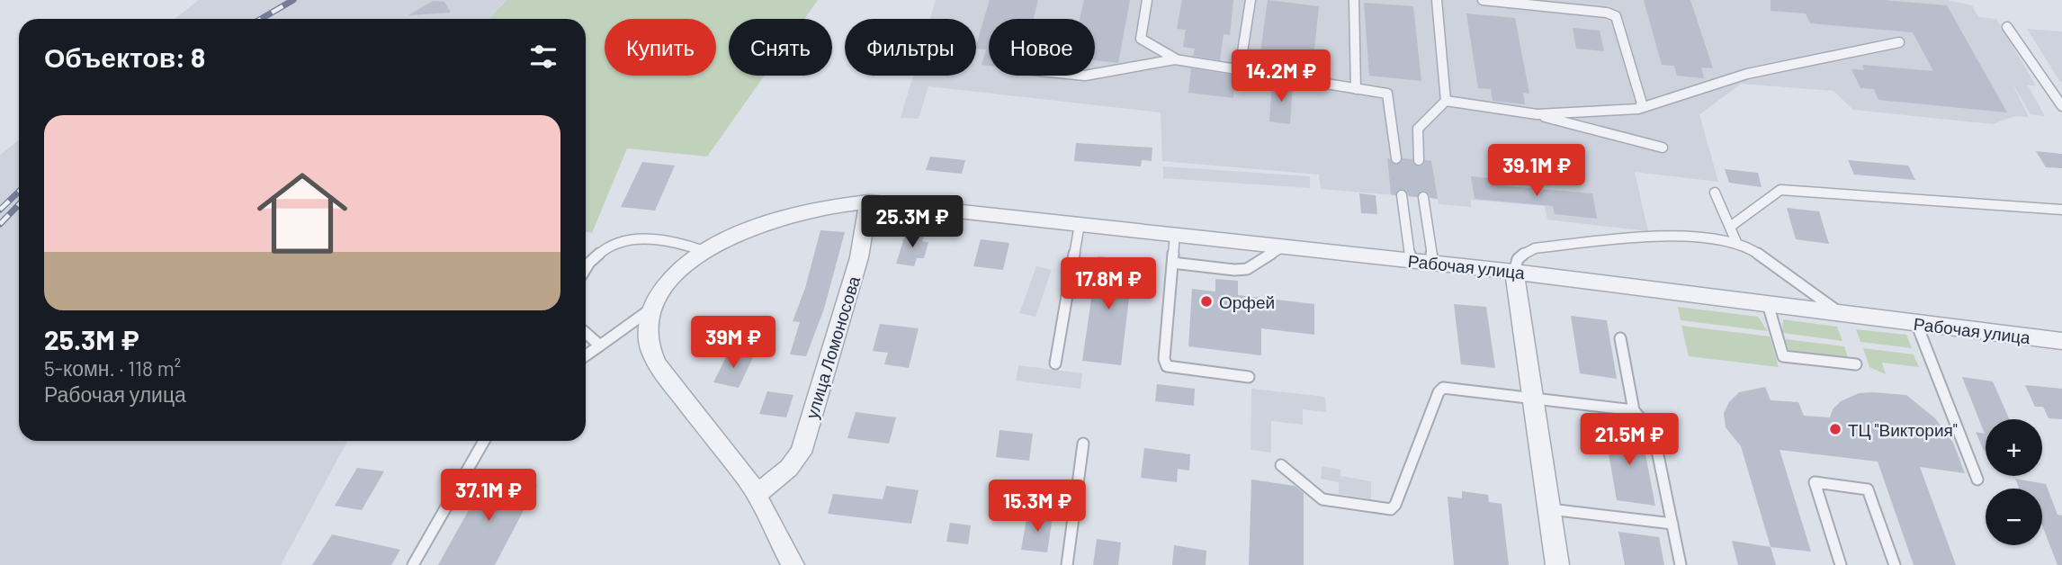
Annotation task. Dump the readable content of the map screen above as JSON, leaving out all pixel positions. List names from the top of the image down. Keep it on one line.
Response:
{"streets":{"street":["Рабочая улица","улица Ломоносова"]},"crossings":[["Рабочая улица","улица Ломоносова"]],"places":["Орфей","ТЦ \"Виктория\""],"page":{"chip":["Купить","Снять","Фильтры","Новое"],"heading":"Объектов: 8","price":["14.2M ₽","39.1M ₽","25.3M ₽","17.8M ₽","39M ₽","21.5M ₽","37.1M ₽","15.3M ₽"],"list":[{"name":"25.3M ₽","note":"5-комн. · 118 m² · Рабочая улица"}],"map_buttons":["+","−"]}}
